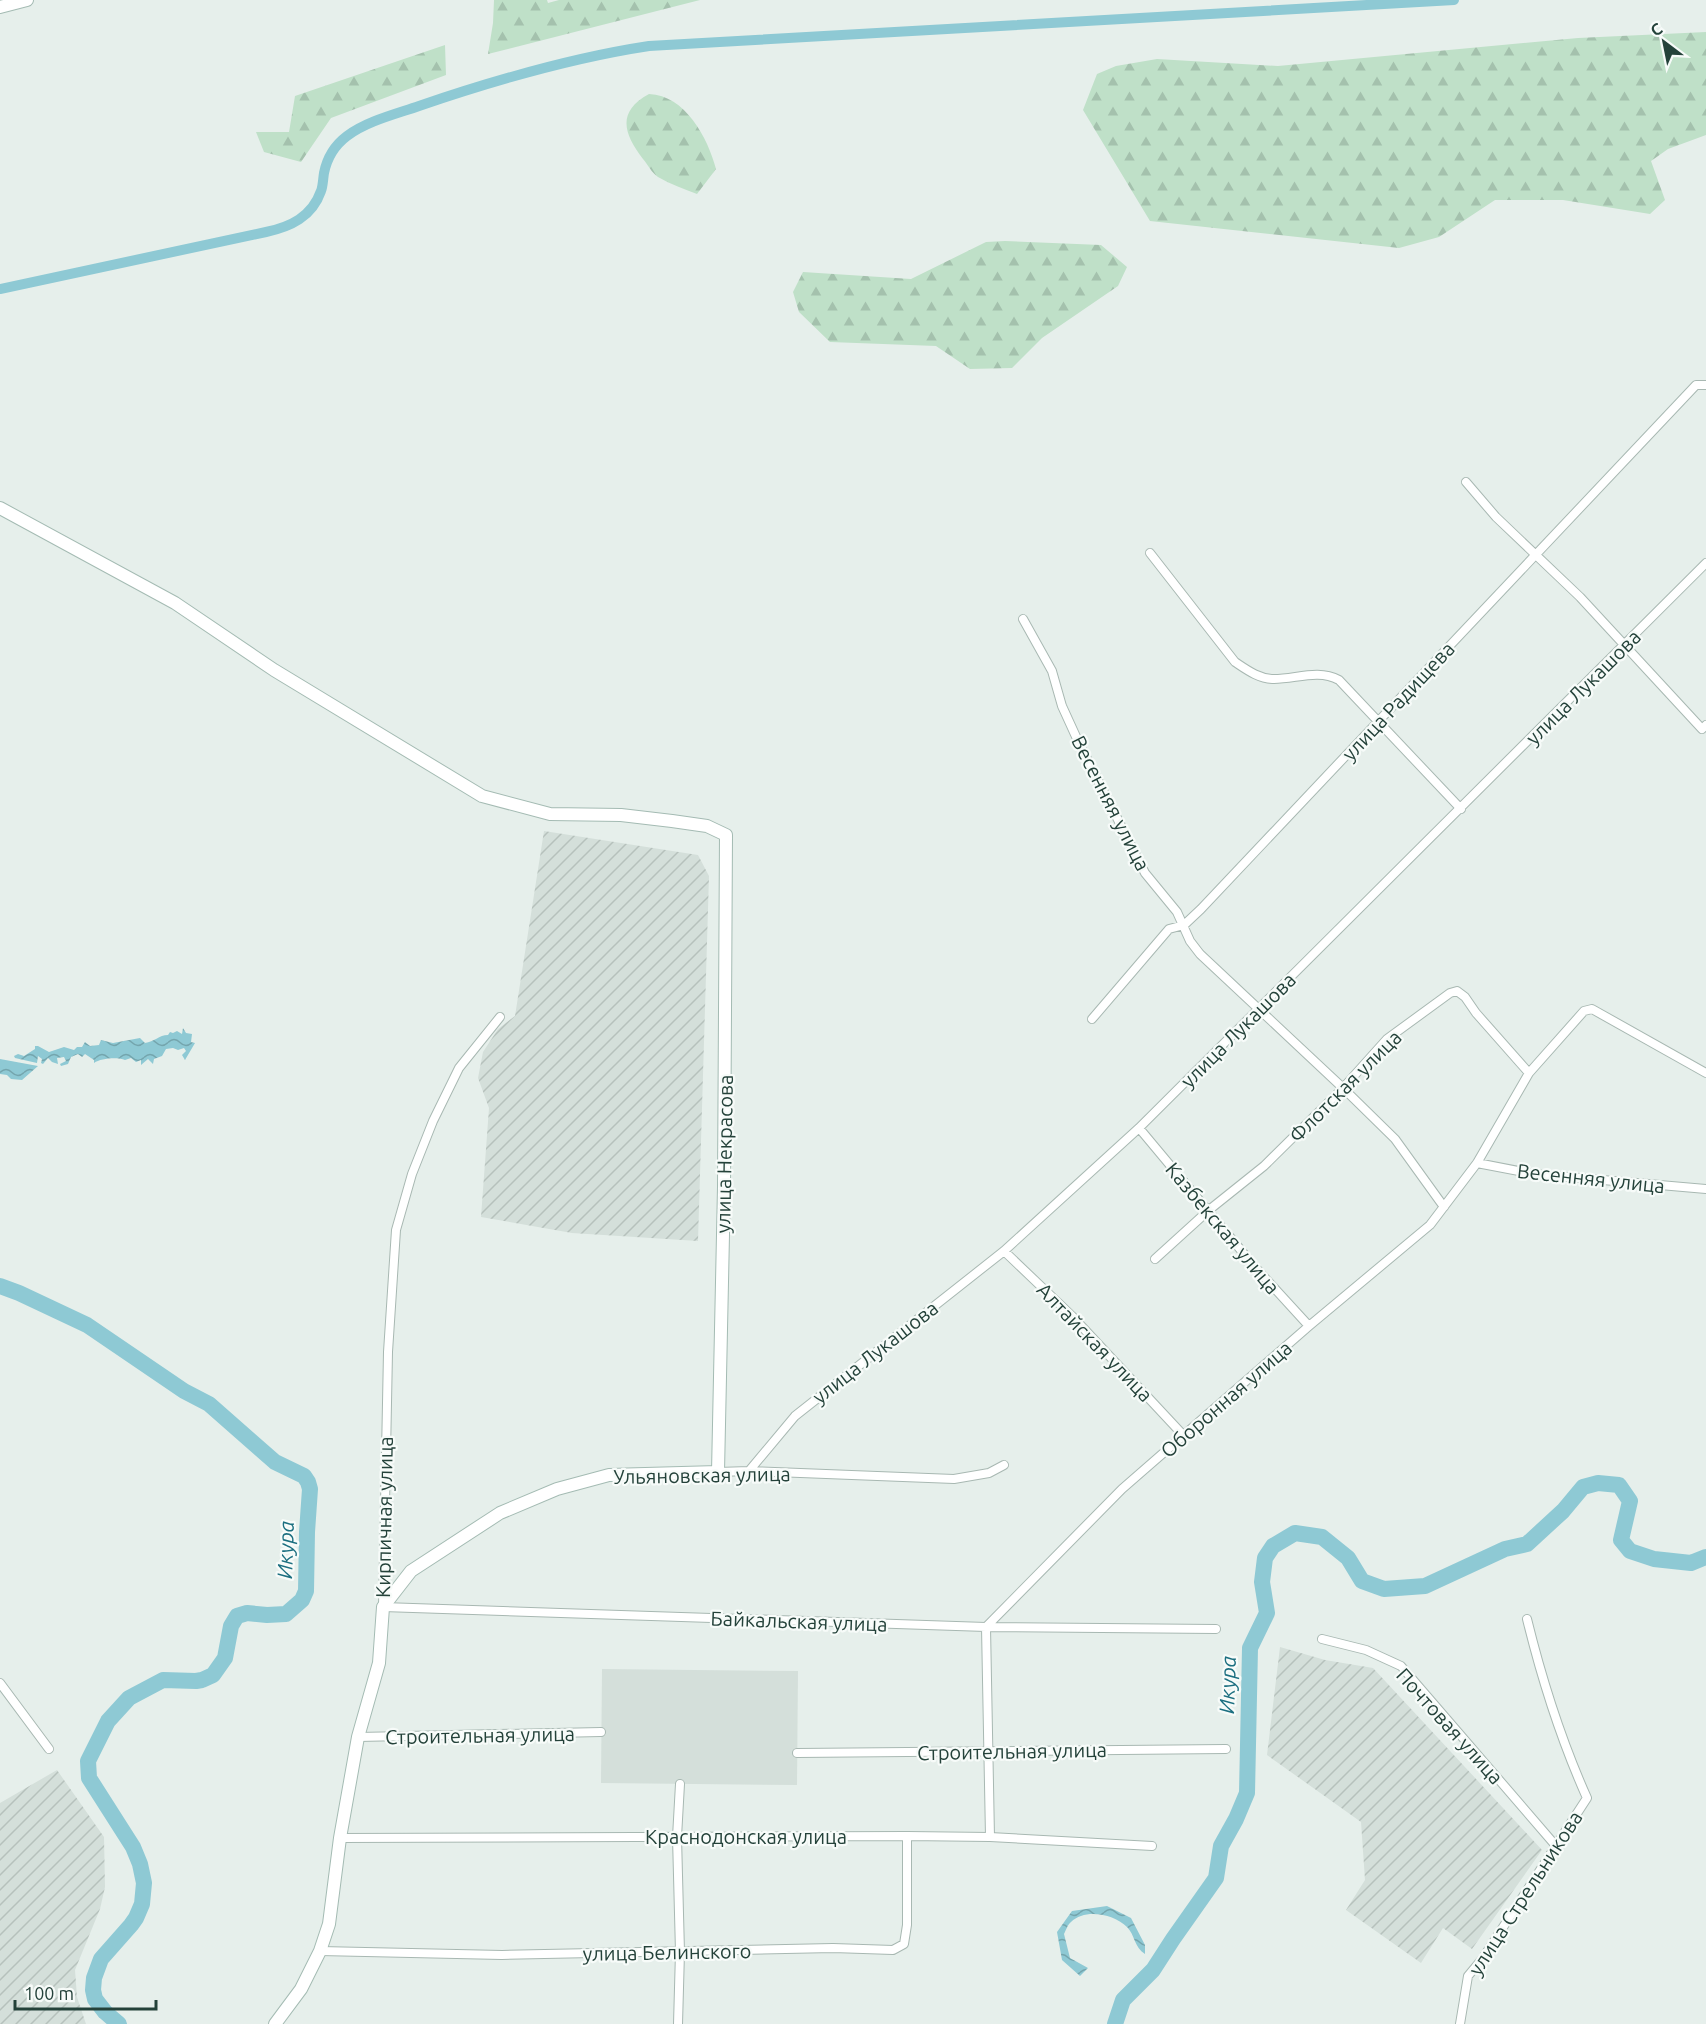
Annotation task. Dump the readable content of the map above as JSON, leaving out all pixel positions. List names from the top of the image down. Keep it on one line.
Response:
{"streets":{"street":["улица Лукашова","улица Радищева","Весенняя улица","Флотская улица","улица Некрасова","Казбекская улица","Алтайская улица","Оборонная улица","Ульяновская улица","Кирпичная улица","Байкальская улица","Почтовая улица","Строительная улица","Краснодонская улица","улица Стрельникова","улица Белинского"]},"crossings":[["улица Лукашова","Весенняя улица"],["улица Лукашова","Казбекская улица"],["улица Лукашова","Алтайская улица"],["улица Лукашова","Ульяновская улица"],["улица Радищева","Весенняя улица"],["Весенняя улица","Флотская улица"],["Весенняя улица","Оборонная улица"],["Флотская улица","Казбекская улица"],["Флотская улица","Оборонная улица"],["улица Некрасова","Ульяновская улица"],["Казбекская улица","Оборонная улица"],["Алтайская улица","Оборонная улица"],["Оборонная улица","Байкальская улица"],["Ульяновская улица","Кирпичная улица"],["Ульяновская улица","Байкальская улица"],["Кирпичная улица","Байкальская улица"],["Кирпичная улица","Строительная улица"],["Кирпичная улица","Краснодонская улица"],["Кирпичная улица","улица Белинского"],["Почтовая улица","улица Стрельникова"],["Краснодонская улица","улица Белинского"]],"water":["Икура"],"scale_bar":"100 m","north":"top left"}
